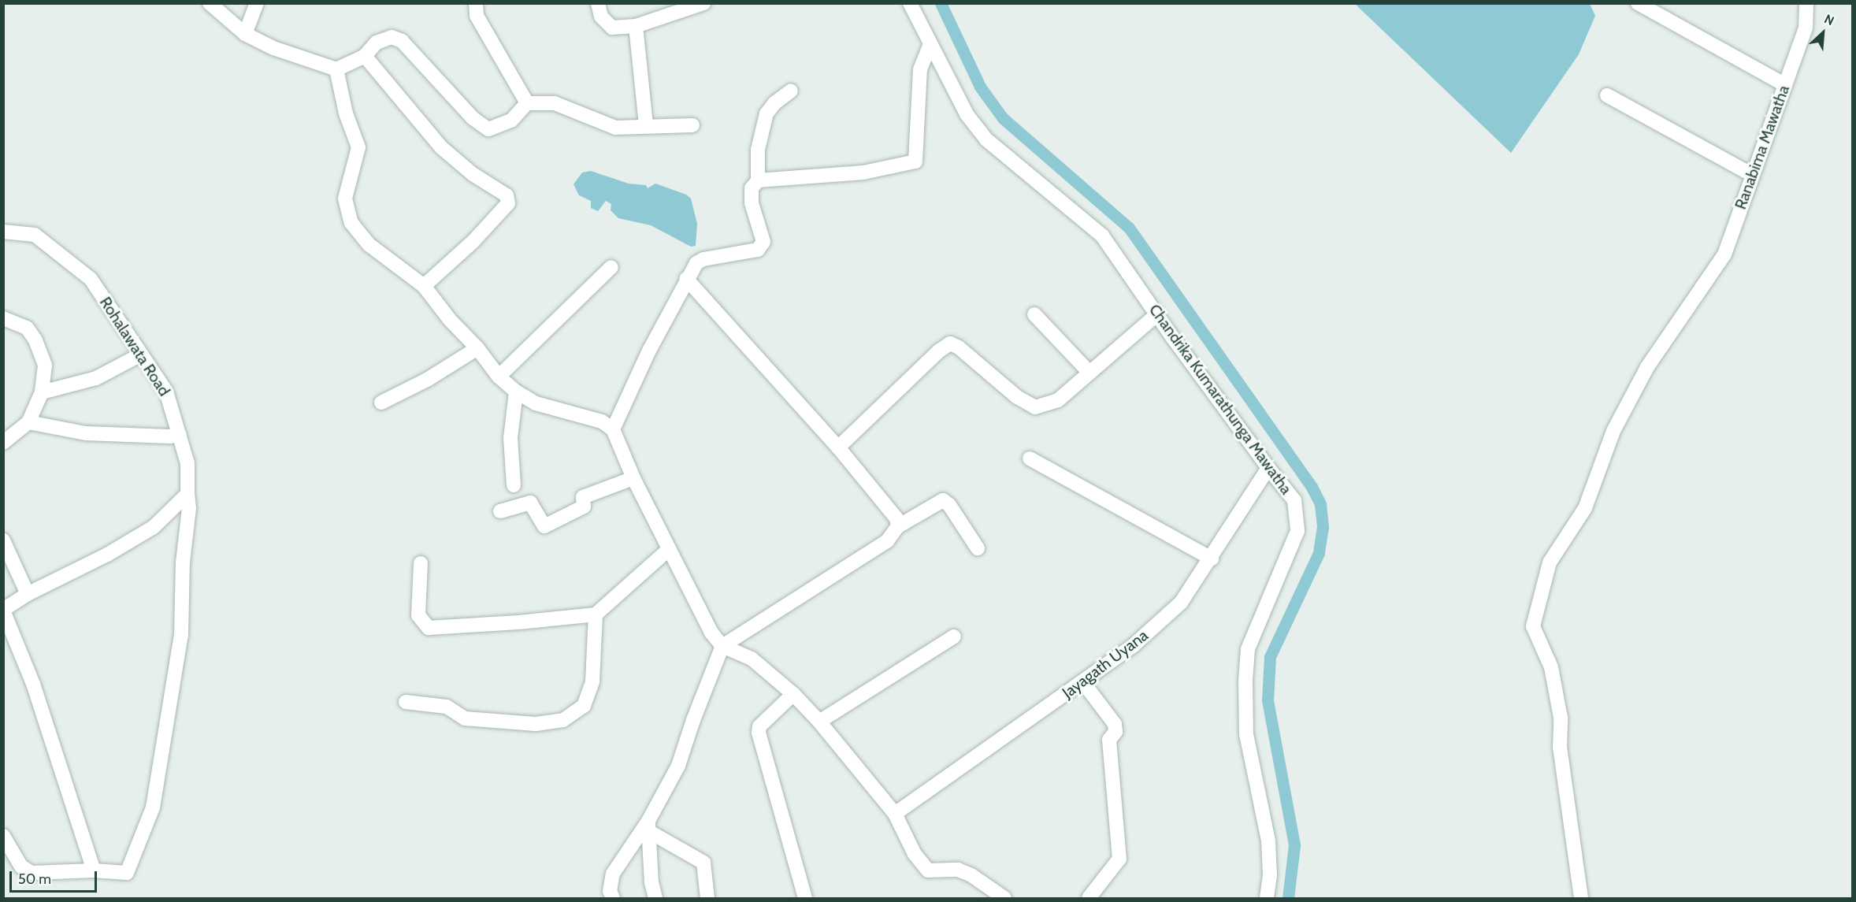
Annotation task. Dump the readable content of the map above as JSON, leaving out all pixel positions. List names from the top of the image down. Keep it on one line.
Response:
{"streets":{"street":["Ranabima Mawatha","Rohalawata Road","Chandrika Kumarathunga Mawatha","Jayagath Uyana"]},"crossings":[["Chandrika Kumarathunga Mawatha","Jayagath Uyana"]],"scale_bar":"50 m","north":"top right"}
